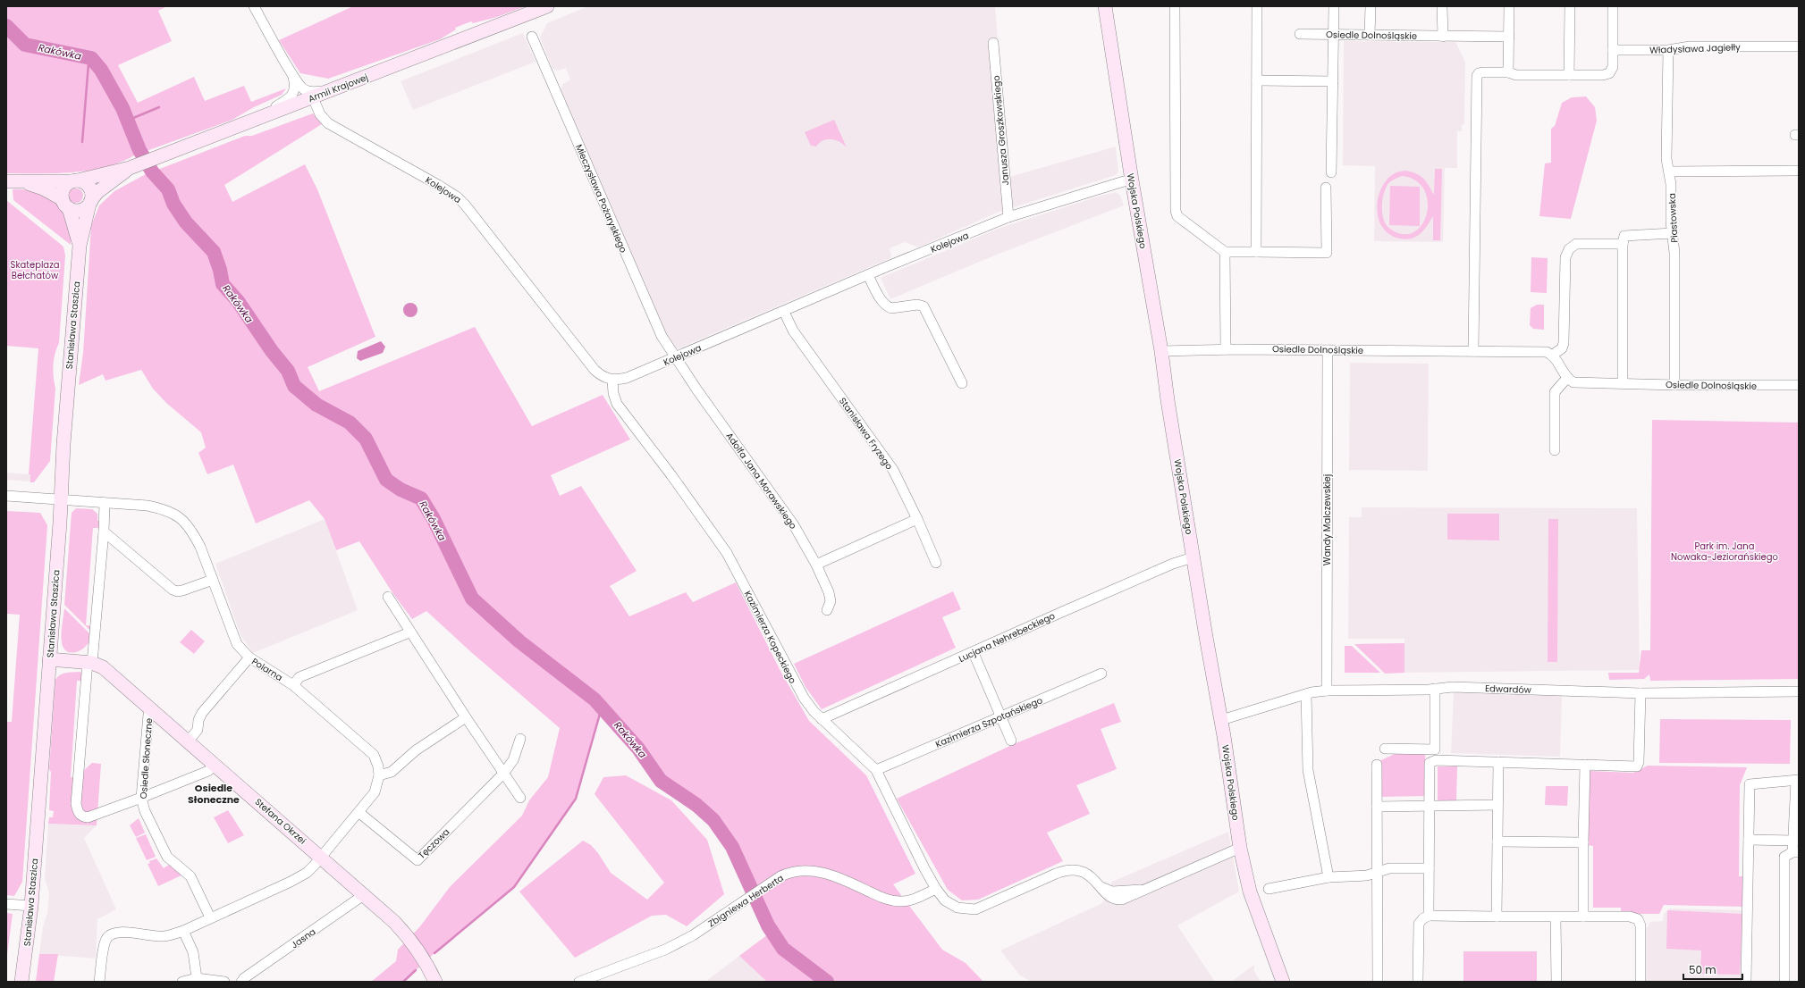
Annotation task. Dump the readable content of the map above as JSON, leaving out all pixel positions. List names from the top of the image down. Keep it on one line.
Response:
{"streets":{"street":["Osiedle Dolnośląskie","Władysława Jagiełły","Armii Krajowej","Janusza Groszkowskiego","Kolejowa","Mieczysława Pożaryskiego","Wojska Polskiego","Piastowska","Stanisława Staszica","Stanisława Fryzego","Adolfa Jana Morawskiego","Wandy Malczewskiej","Kazimierza Kopeckiego","Lucjana Nehrebeckiego","Polarna","Edwardów","Kazimierza Szpotańskiego","Osiedle Słoneczne","Stefana Okrzei","Tęczowa","Zbigniewa Herberta","Jasna"]},"crossings":[["Osiedle Dolnośląskie","Wojska Polskiego"],["Osiedle Dolnośląskie","Piastowska"],["Osiedle Dolnośląskie","Wandy Malczewskiej"],["Władysława Jagiełły","Piastowska"],["Armii Krajowej","Kolejowa"],["Armii Krajowej","Stanisława Staszica"],["Janusza Groszkowskiego","Kolejowa"],["Kolejowa","Mieczysława Pożaryskiego"],["Kolejowa","Wojska Polskiego"],["Kolejowa","Stanisława Fryzego"],["Kolejowa","Adolfa Jana Morawskiego"],["Kolejowa","Kazimierza Kopeckiego"],["Mieczysława Pożaryskiego","Adolfa Jana Morawskiego"],["Wojska Polskiego","Kazimierza Kopeckiego"],["Wojska Polskiego","Lucjana Nehrebeckiego"],["Wojska Polskiego","Edwardów"],["Stanisława Staszica","Polarna"],["Stanisława Staszica","Stefana Okrzei"],["Wandy Malczewskiej","Edwardów"],["Kazimierza Kopeckiego","Lucjana Nehrebeckiego"],["Kazimierza Kopeckiego","Kazimierza Szpotańskiego"],["Kazimierza Kopeckiego","Zbigniewa Herberta"],["Polarna","Osiedle Słoneczne"],["Polarna","Stefana Okrzei"],["Polarna","Tęczowa"],["Osiedle Słoneczne","Stefana Okrzei"],["Stefana Okrzei","Jasna"]],"districts":["Osiedle Słoneczne"],"water":["Rakówka"],"parks":["Skateplaza Bełchatów","Park im. Jana Nowaka-Jeziorańskiego"],"scale_bar":"50 m"}
